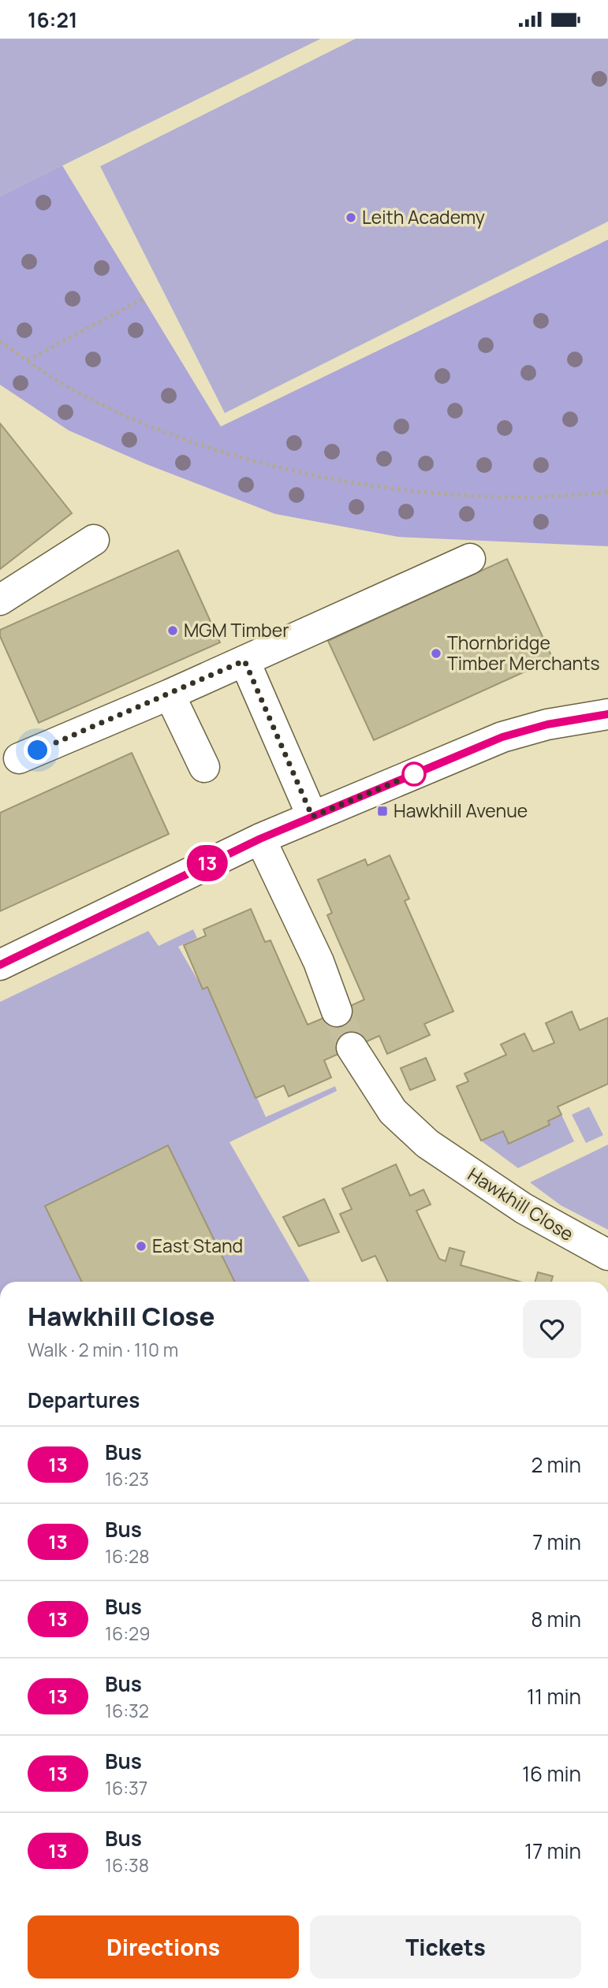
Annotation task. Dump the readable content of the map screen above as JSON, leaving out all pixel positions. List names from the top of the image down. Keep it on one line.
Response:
{"streets":{"street":["Hawkhill Close"]},"places":{"other":["Leith Academy","MGM Timber","Thornbridge Timber Merchants","East Stand"],"transit":["Hawkhill Avenue"]},"lines":["bus line 13"],"page":{"status":"16:21","on_map":"13","heading":[["Hawkhill Close","Walk · 2 min · 110 m"],"Departures"],"list":[{"mark":"13","name":"Bus","note":"16:23","value":"2 min"},{"mark":"13","name":"Bus","note":"16:28","value":"7 min"},{"mark":"13","name":"Bus","note":"16:29","value":"8 min"},{"mark":"13","name":"Bus","note":"16:32","value":"11 min"},{"mark":"13","name":"Bus","note":"16:37","value":"16 min"},{"mark":"13","name":"Bus","note":"16:38","value":"17 min"}],"buttons":["Directions","Tickets"]}}
